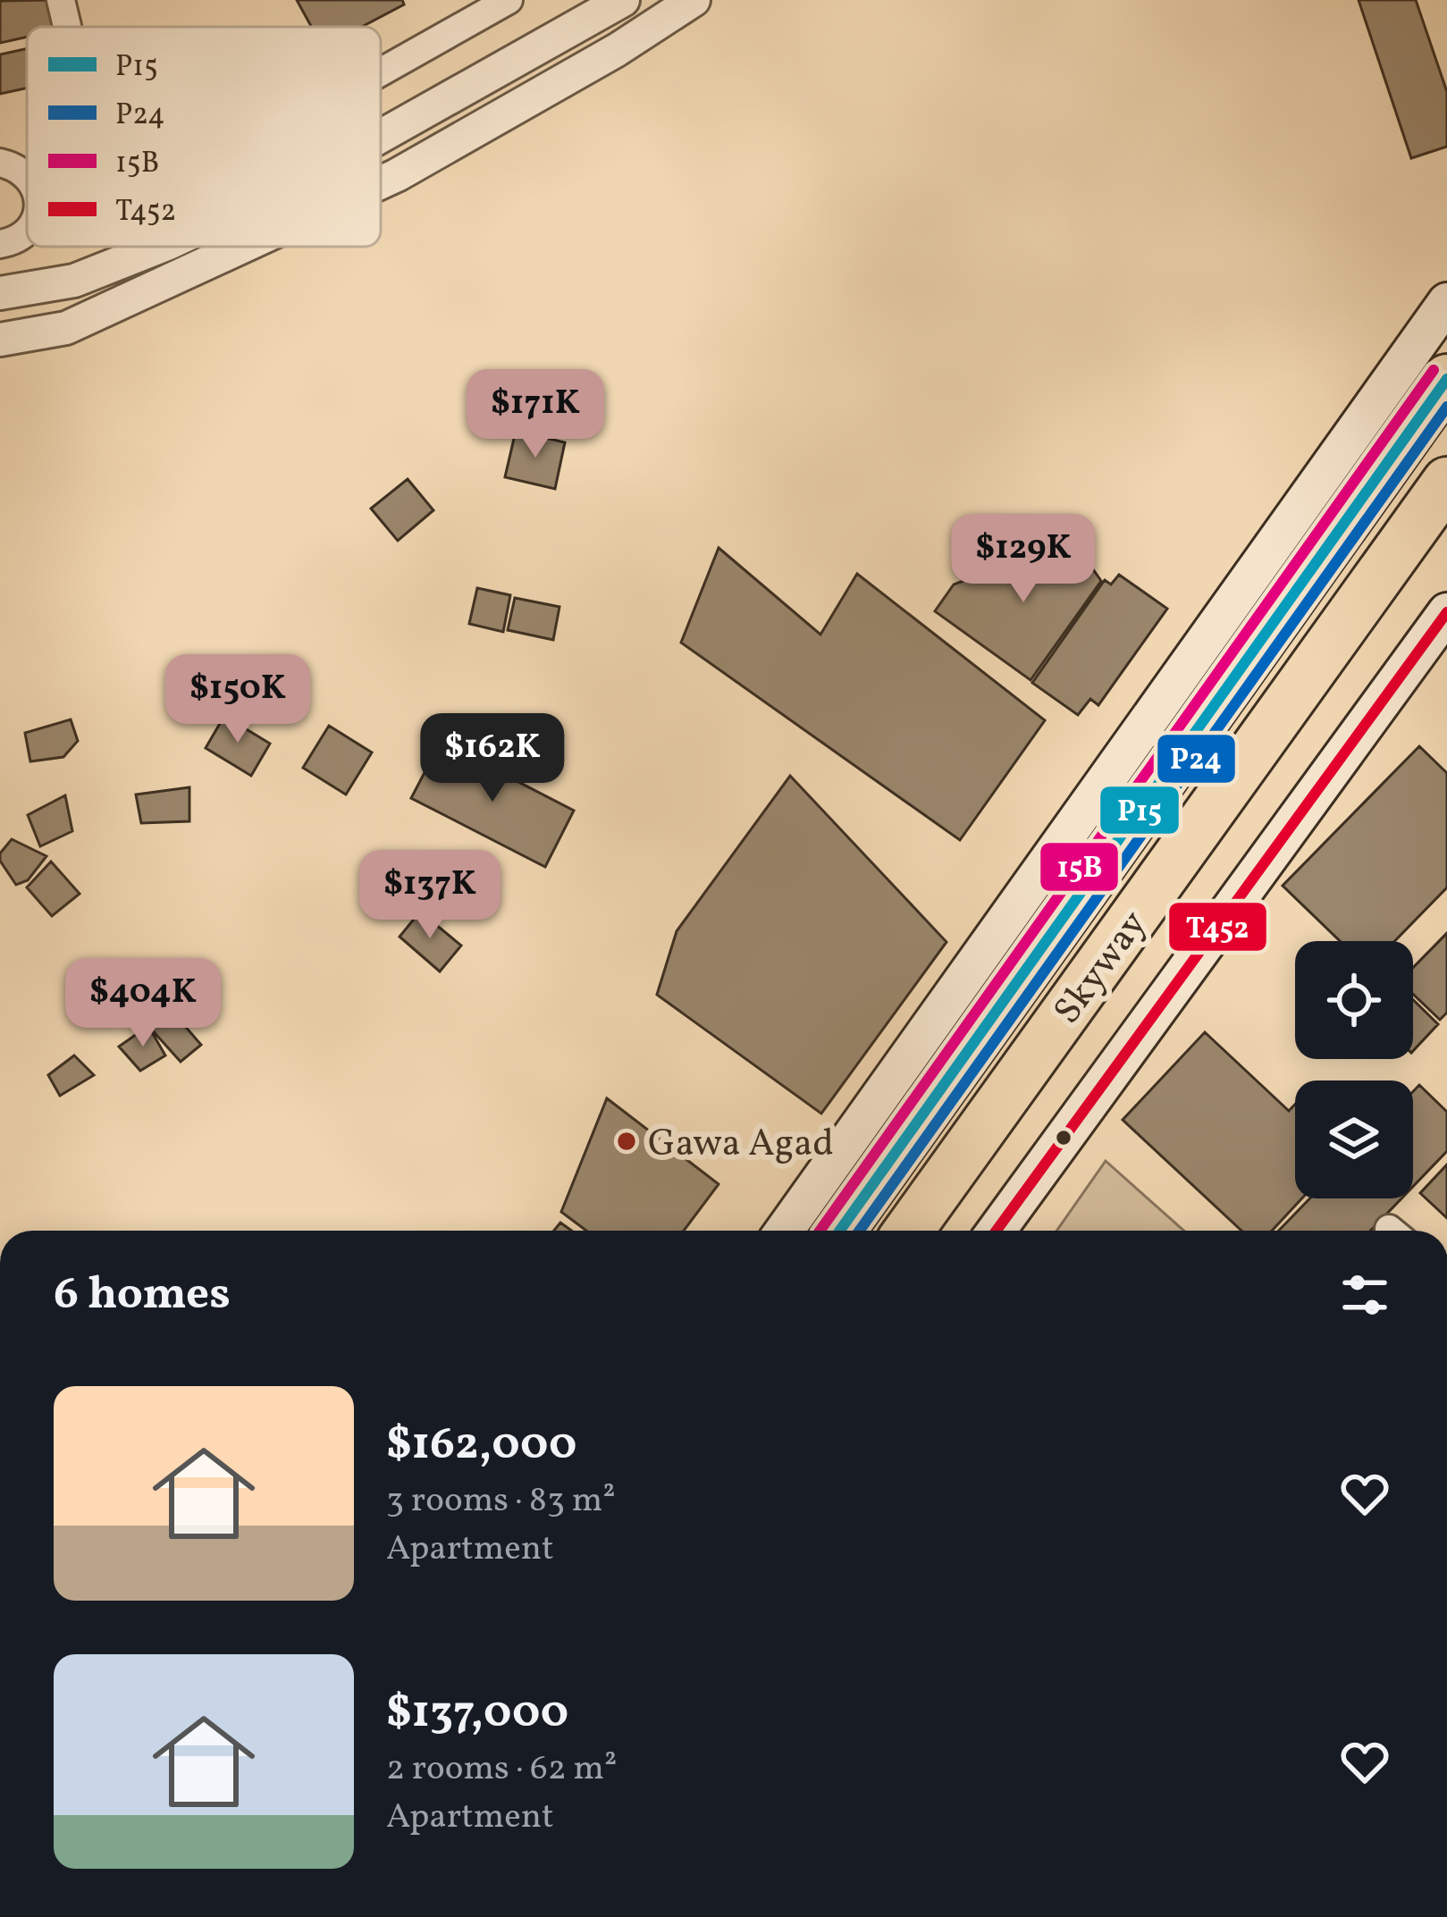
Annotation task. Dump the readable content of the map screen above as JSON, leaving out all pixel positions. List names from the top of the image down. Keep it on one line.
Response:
{"streets":{"highway":["Skyway"]},"places":["Gawa Agad"],"lines":["transit line 15B","transit line P15","transit line P24","transit line T452"],"legend":["P15","P24","15B","T452"],"page":{"price":["$171K","$129K","$150K","$162K","$137K","$404K"],"heading":"6 homes","list":[{"name":"$162,000","note":"3 rooms · 83 m² · Apartment"},{"name":"$137,000","note":"2 rooms · 62 m² · Apartment"}]}}
